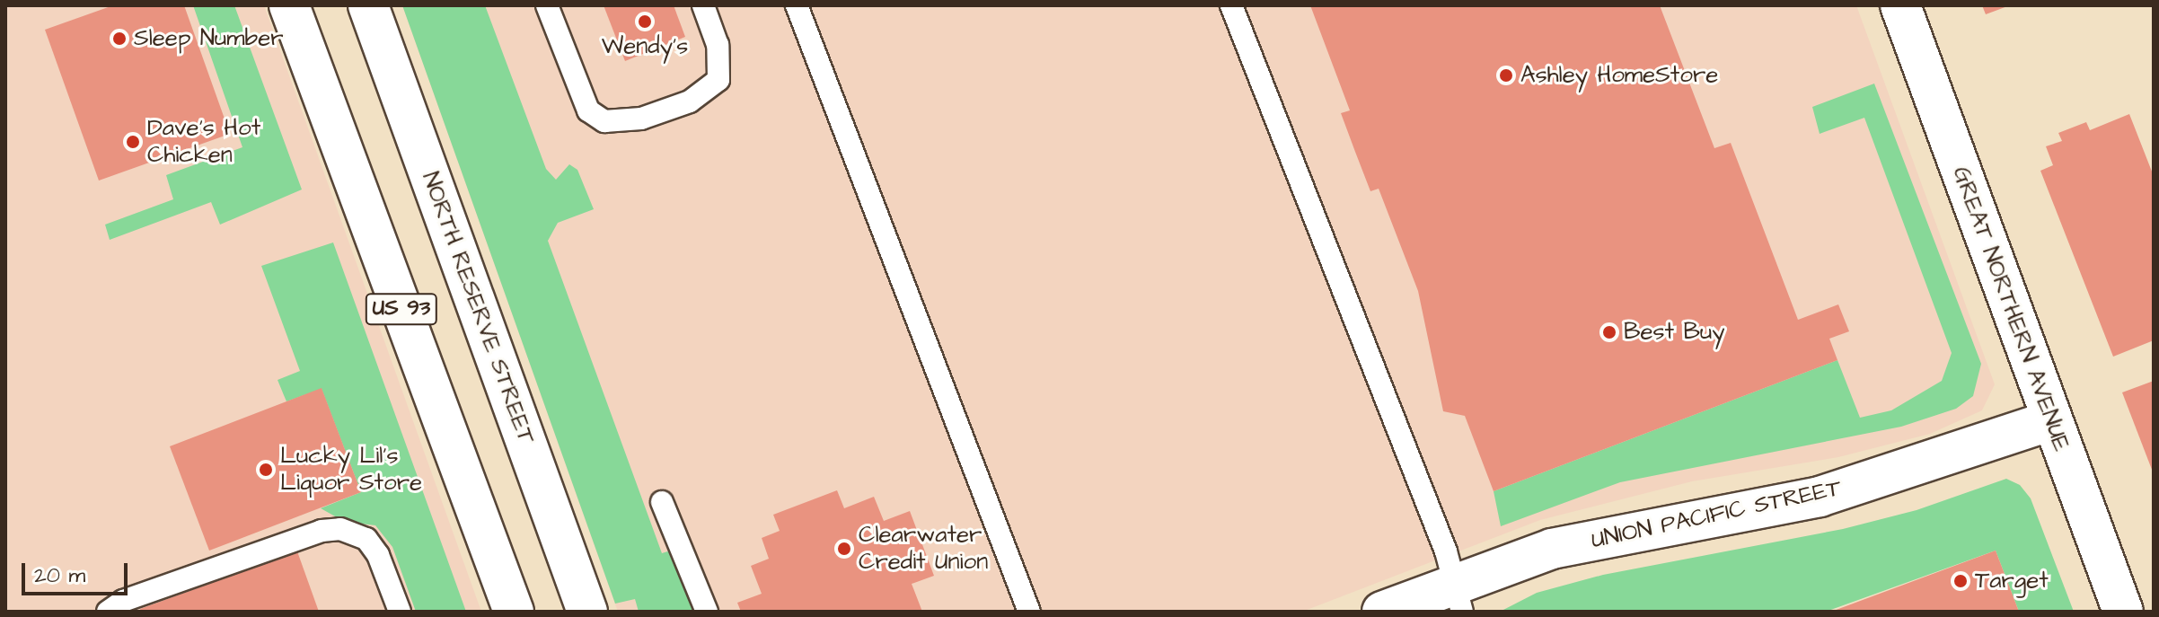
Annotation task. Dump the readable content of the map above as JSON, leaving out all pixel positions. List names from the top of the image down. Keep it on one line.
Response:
{"streets":{"main road":["NORTH RESERVE STREET","US 93","GREAT NORTHERN AVENUE","UNION PACIFIC STREET"]},"crossings":[["GREAT NORTHERN AVENUE","UNION PACIFIC STREET"]],"places":["Wendy's","Sleep Number","Ashley HomeStore","Dave's Hot Chicken","Best Buy","Lucky Lil's Liquor Store","Clearwater Credit Union","Target"],"scale_bar":"20 m"}
